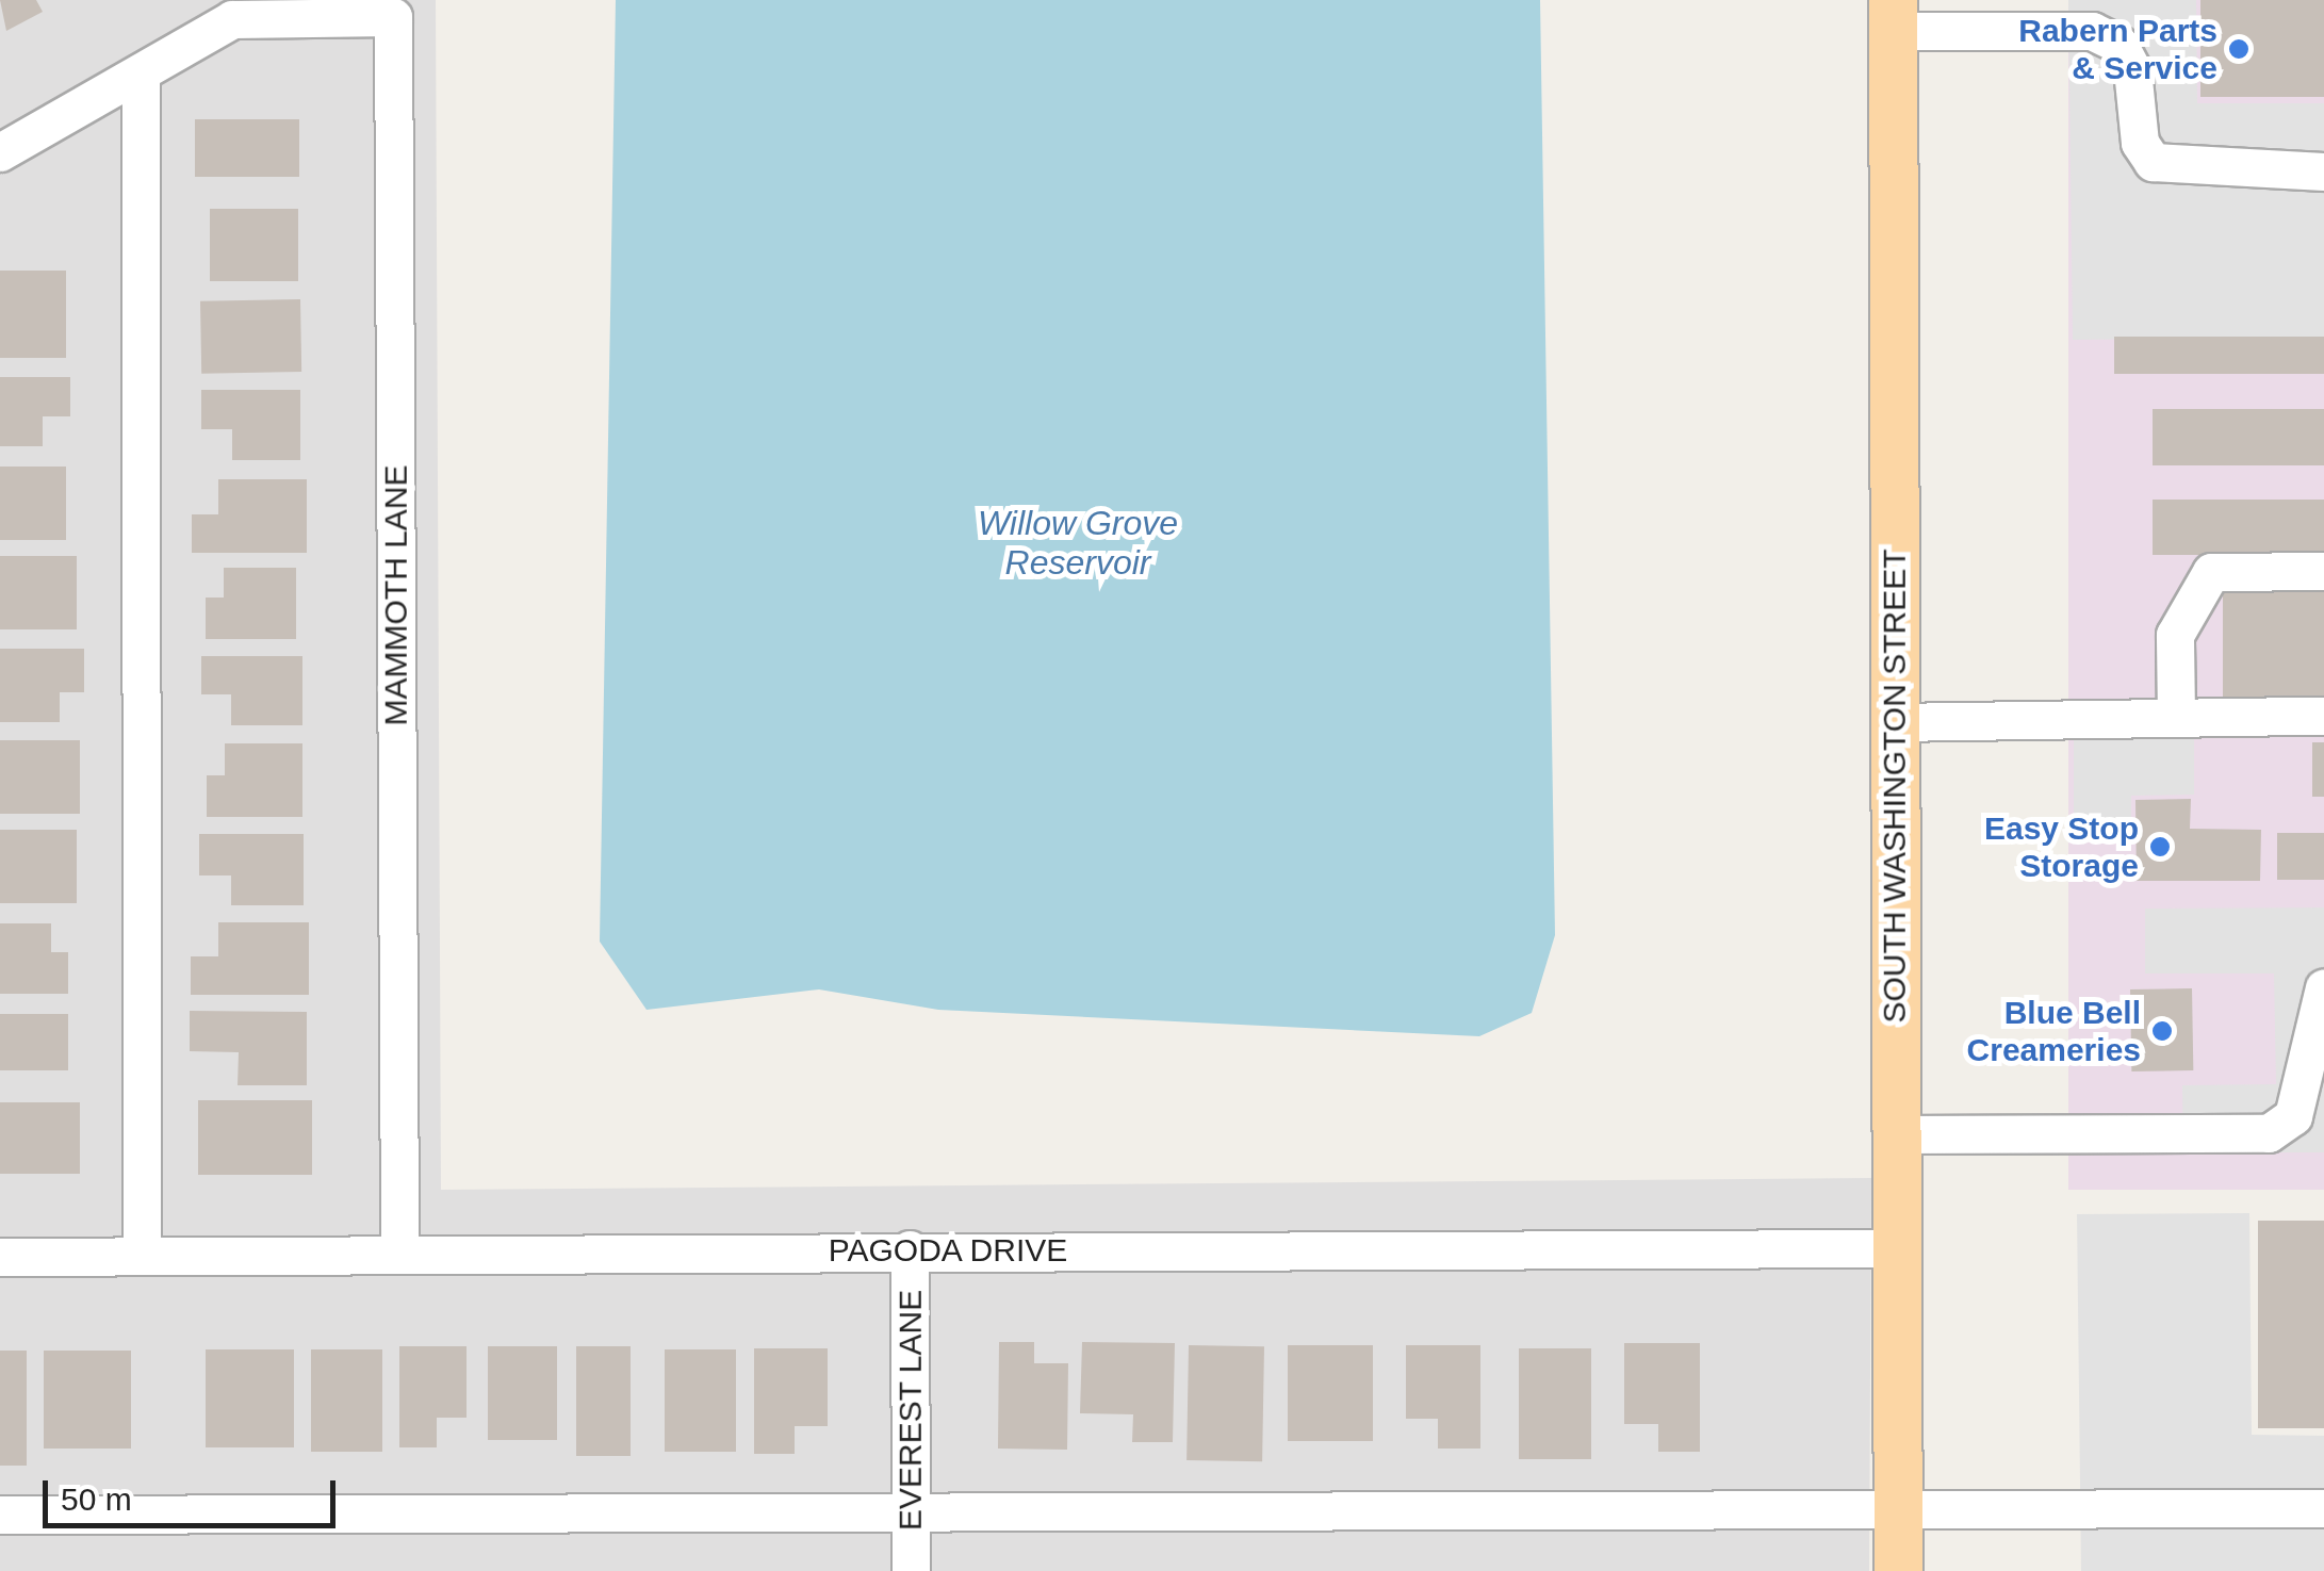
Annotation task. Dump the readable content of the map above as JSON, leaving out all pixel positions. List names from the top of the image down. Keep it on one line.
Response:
{"streets":{"main road":["SOUTH WASHINGTON STREET"],"street":["MAMMOTH LANE","PAGODA DRIVE","EVEREST LANE"]},"crossings":[["MAMMOTH LANE","PAGODA DRIVE"],["SOUTH WASHINGTON STREET","PAGODA DRIVE"],["PAGODA DRIVE","EVEREST LANE"]],"water":["Willow Grove Reservoir"],"places":["Rabern Parts & Service","Easy Stop Storage","Blue Bell Creameries"],"scale_bar":"50 m"}
